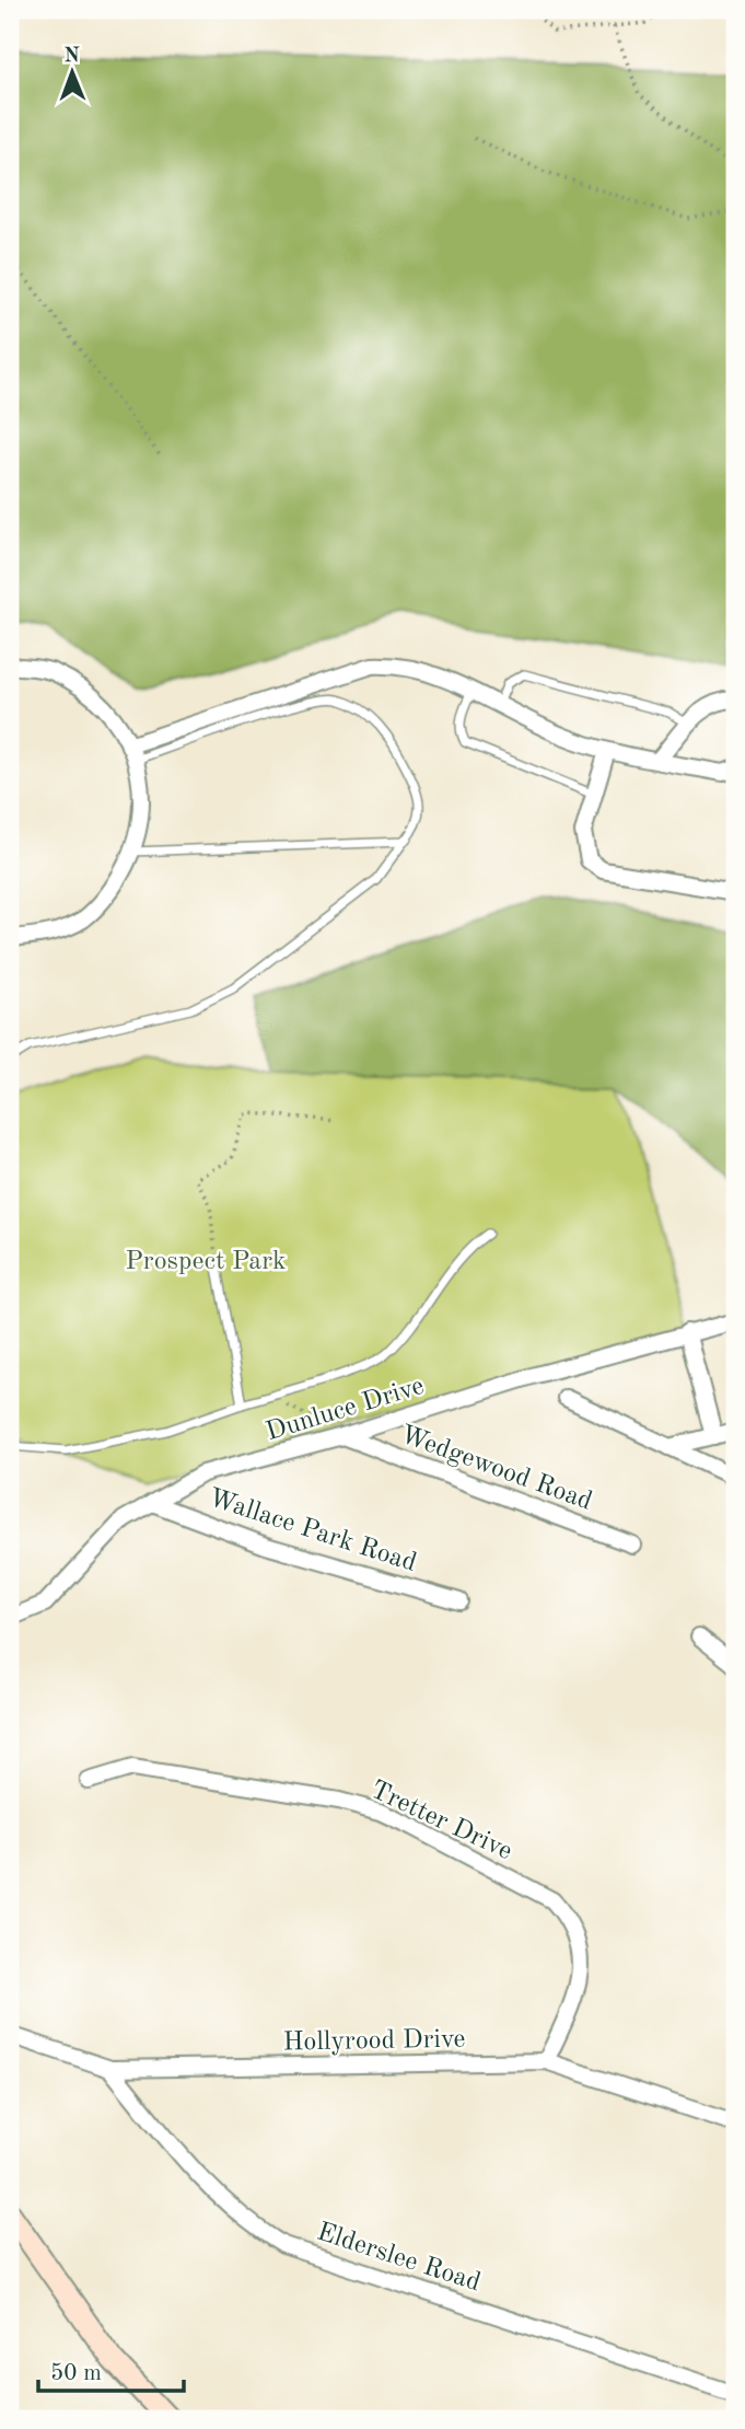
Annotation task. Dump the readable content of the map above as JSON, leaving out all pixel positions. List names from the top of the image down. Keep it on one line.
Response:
{"streets":{"street":["Dunluce Drive","Wedgewood Road","Wallace Park Road","Tretter Drive","Hollyrood Drive","Elderslee Road"]},"crossings":[["Dunluce Drive","Wedgewood Road"],["Dunluce Drive","Wallace Park Road"],["Tretter Drive","Hollyrood Drive"],["Hollyrood Drive","Elderslee Road"]],"parks":["Prospect Park"],"scale_bar":"50 m","north":"top"}
